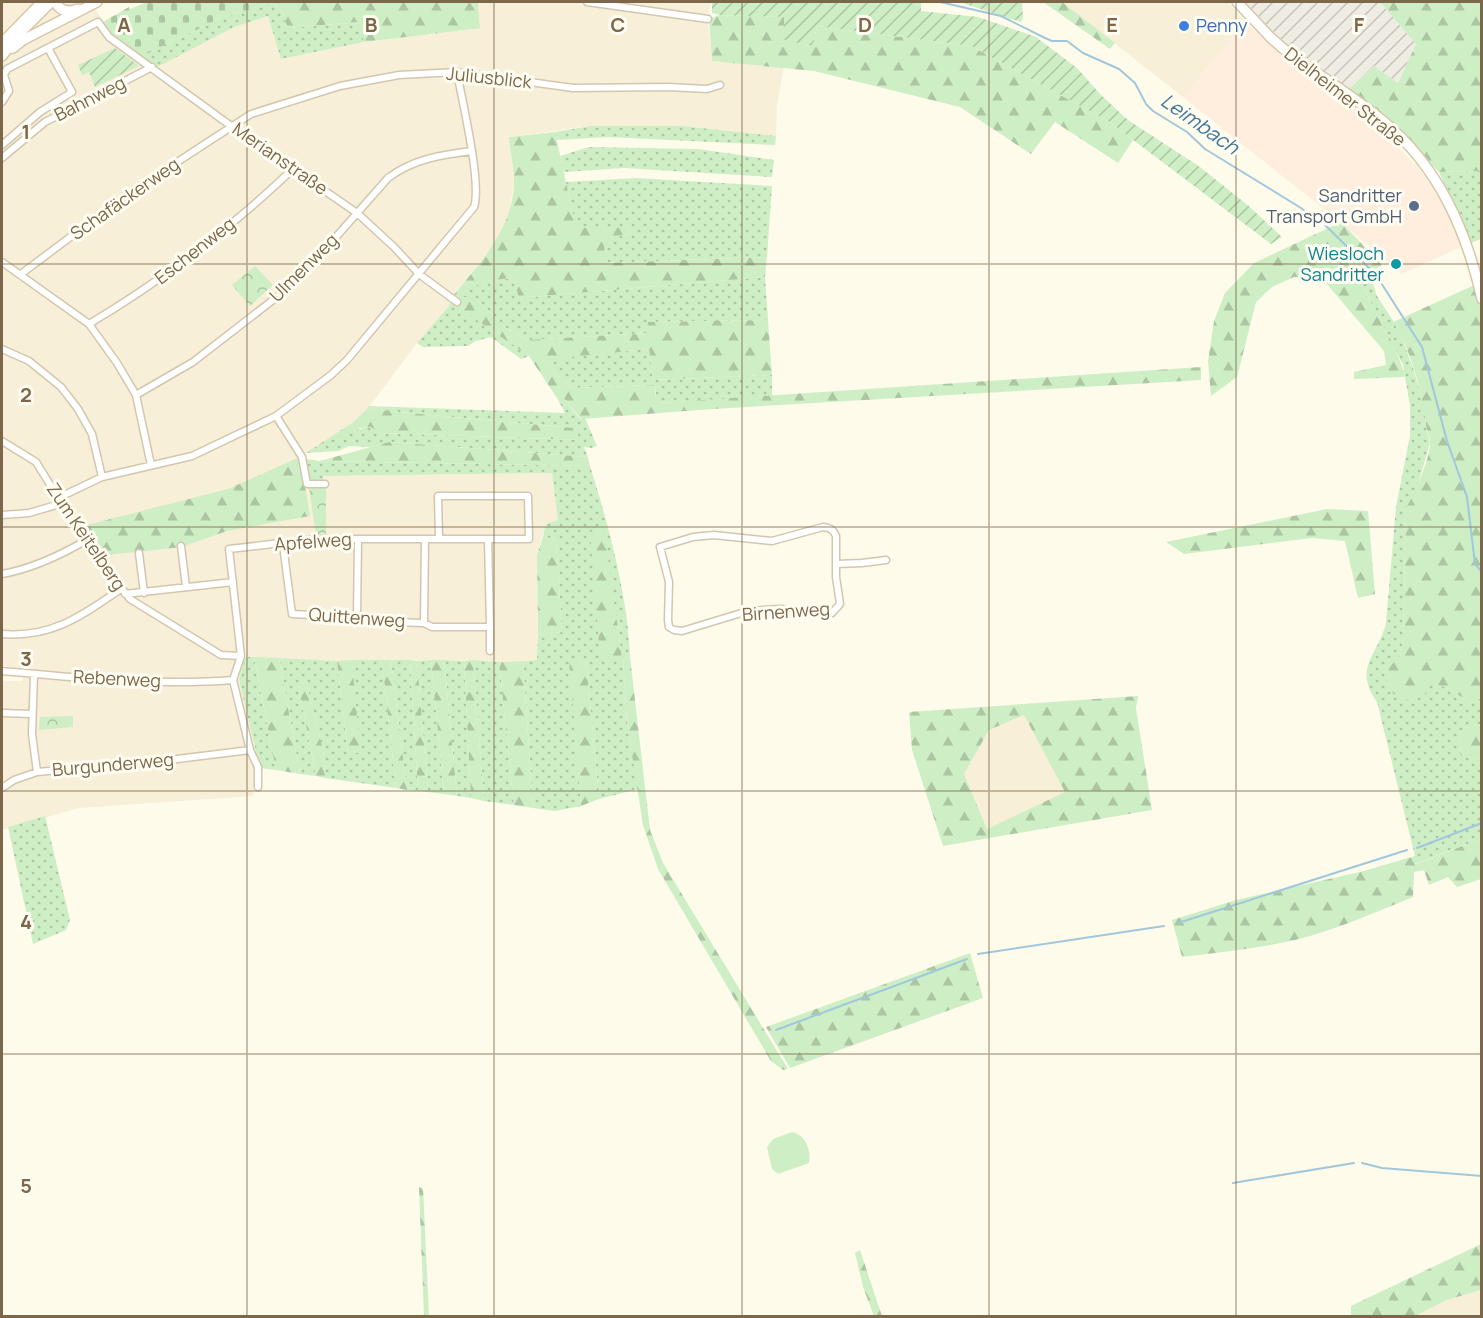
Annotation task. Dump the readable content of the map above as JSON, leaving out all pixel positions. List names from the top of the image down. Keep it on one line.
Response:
{"streets":{"main road":["Dielheimer Straße"],"street":["Juliusblick","Bahnweg","Merianstraße","Schafäckerweg","Eschenweg","Ulmenweg","Zum Keitelberg","Apfelweg","Birnenweg","Quittenweg","Rebenweg","Burgunderweg"]},"crossings":[["Juliusblick","Merianstraße"],["Juliusblick","Schafäckerweg"],["Bahnweg","Merianstraße"],["Merianstraße","Schafäckerweg"],["Merianstraße","Eschenweg"],["Merianstraße","Ulmenweg"],["Zum Keitelberg","Apfelweg"],["Apfelweg","Quittenweg"],["Apfelweg","Rebenweg"],["Rebenweg","Burgunderweg"]],"water":["Leimbach"],"places":["Penny","Sandritter Transport GmbH","Wiesloch Sandritter"],"grid":{"columns":["A","B","C","D","E","F"],"rows":["1","2","3","4","5"]}}
